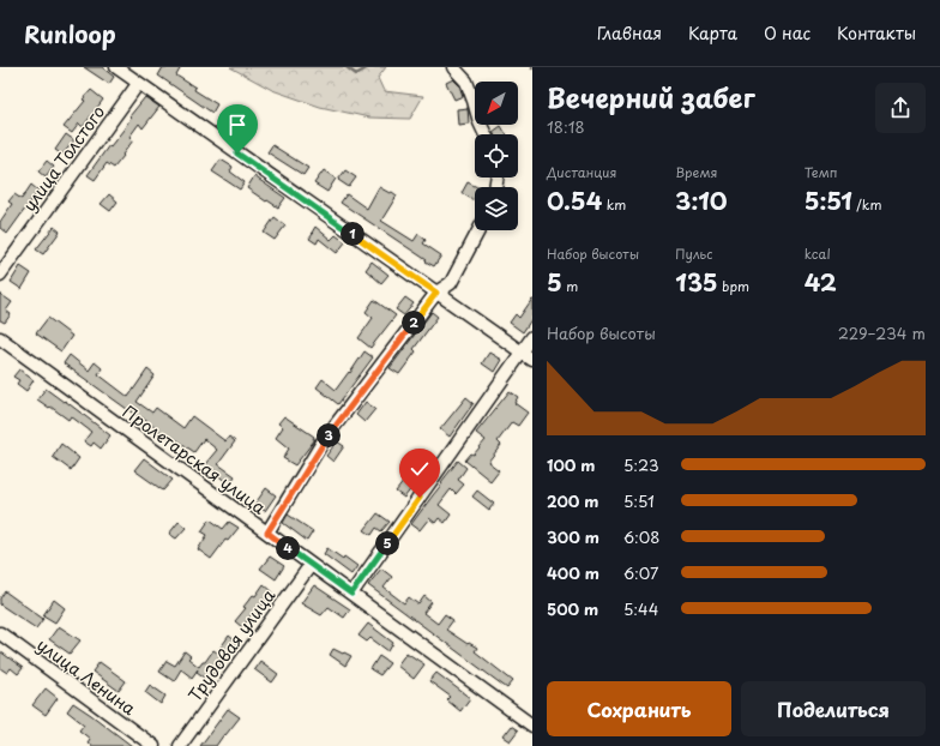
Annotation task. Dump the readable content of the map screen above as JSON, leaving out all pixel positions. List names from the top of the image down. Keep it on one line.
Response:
{"streets":{"street":["улица Толстого","Пролетарская улица","Трудовая улица","улица Ленина"]},"crossings":[["Пролетарская улица","Трудовая улица"]],"north":"bottom left","page":{"header":"Runloop","nav":["Главная","Карта","О нас","Контакты"],"heading":["Вечерний забег","18:18"],"stats":[["Дистанция","0.54 km"],["Время","3:10"],["Темп","5:51 /km"],["Набор высоты","5 m"],["Пульс","135 bpm"],["kcal","42"]],"pins":["1","2","3","5","4"],"chart":["Набор высоты","229–234 m"],"list":[{"name":"100 m","note":"5:23"},{"name":"200 m","note":"5:51"},{"name":"300 m","note":"6:08"},{"name":"400 m","note":"6:07"},{"name":"500 m","note":"5:44"}],"buttons":["Сохранить","Поделиться"]}}
